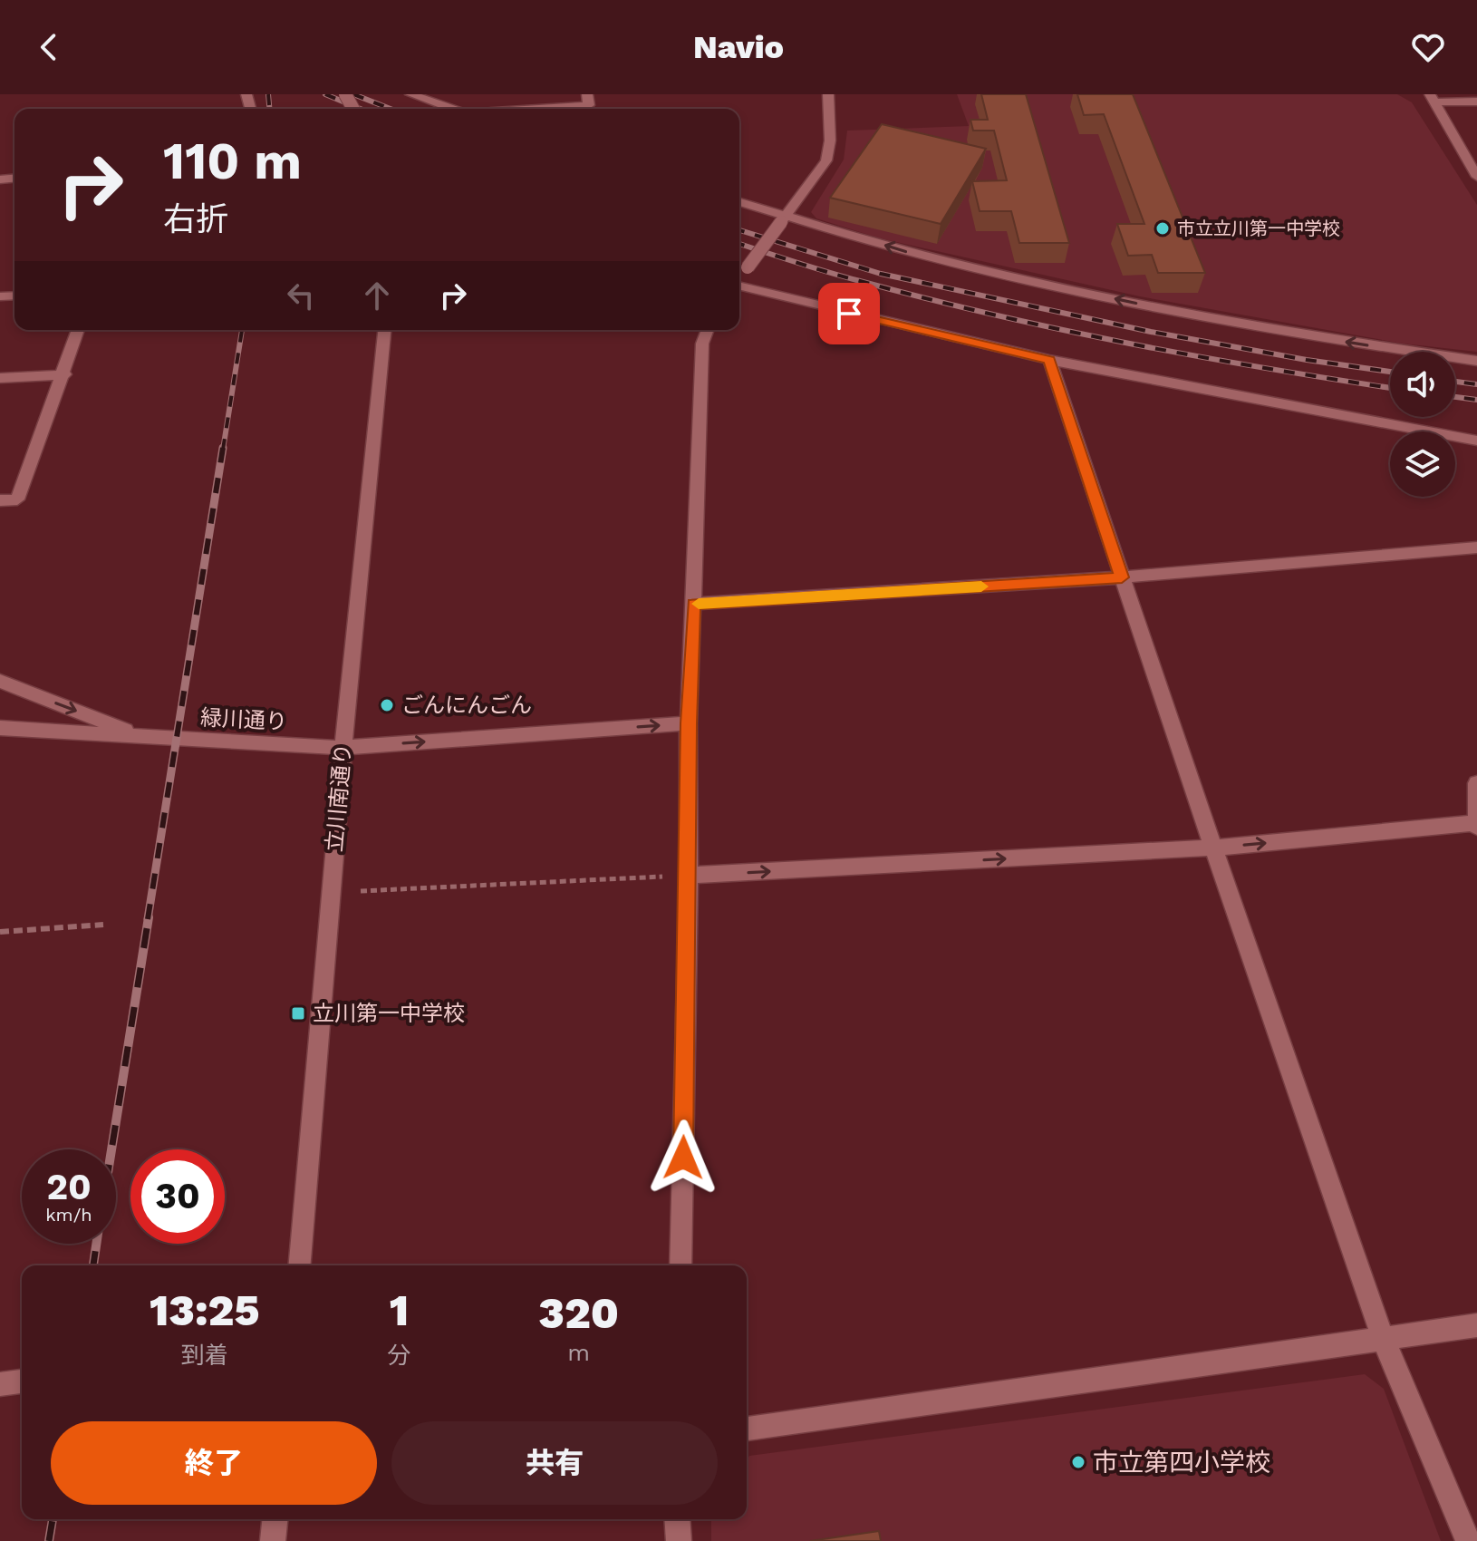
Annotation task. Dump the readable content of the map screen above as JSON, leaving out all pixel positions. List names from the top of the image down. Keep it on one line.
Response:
{"streets":{"street":["緑川通り","立川南通り"]},"crossings":[["緑川通り","立川南通り"]],"places":{"other":["市立立川第一中学校","ごんにんごん","市立第四小学校"],"transit":["立川第一中学校"]},"page":{"header":"Navio","turn":["110 m","右折"],"speed":"20 km/h","limit":"30","eta":["13:25","到着","1","分","320","m"],"buttons":["終了","共有"]}}
